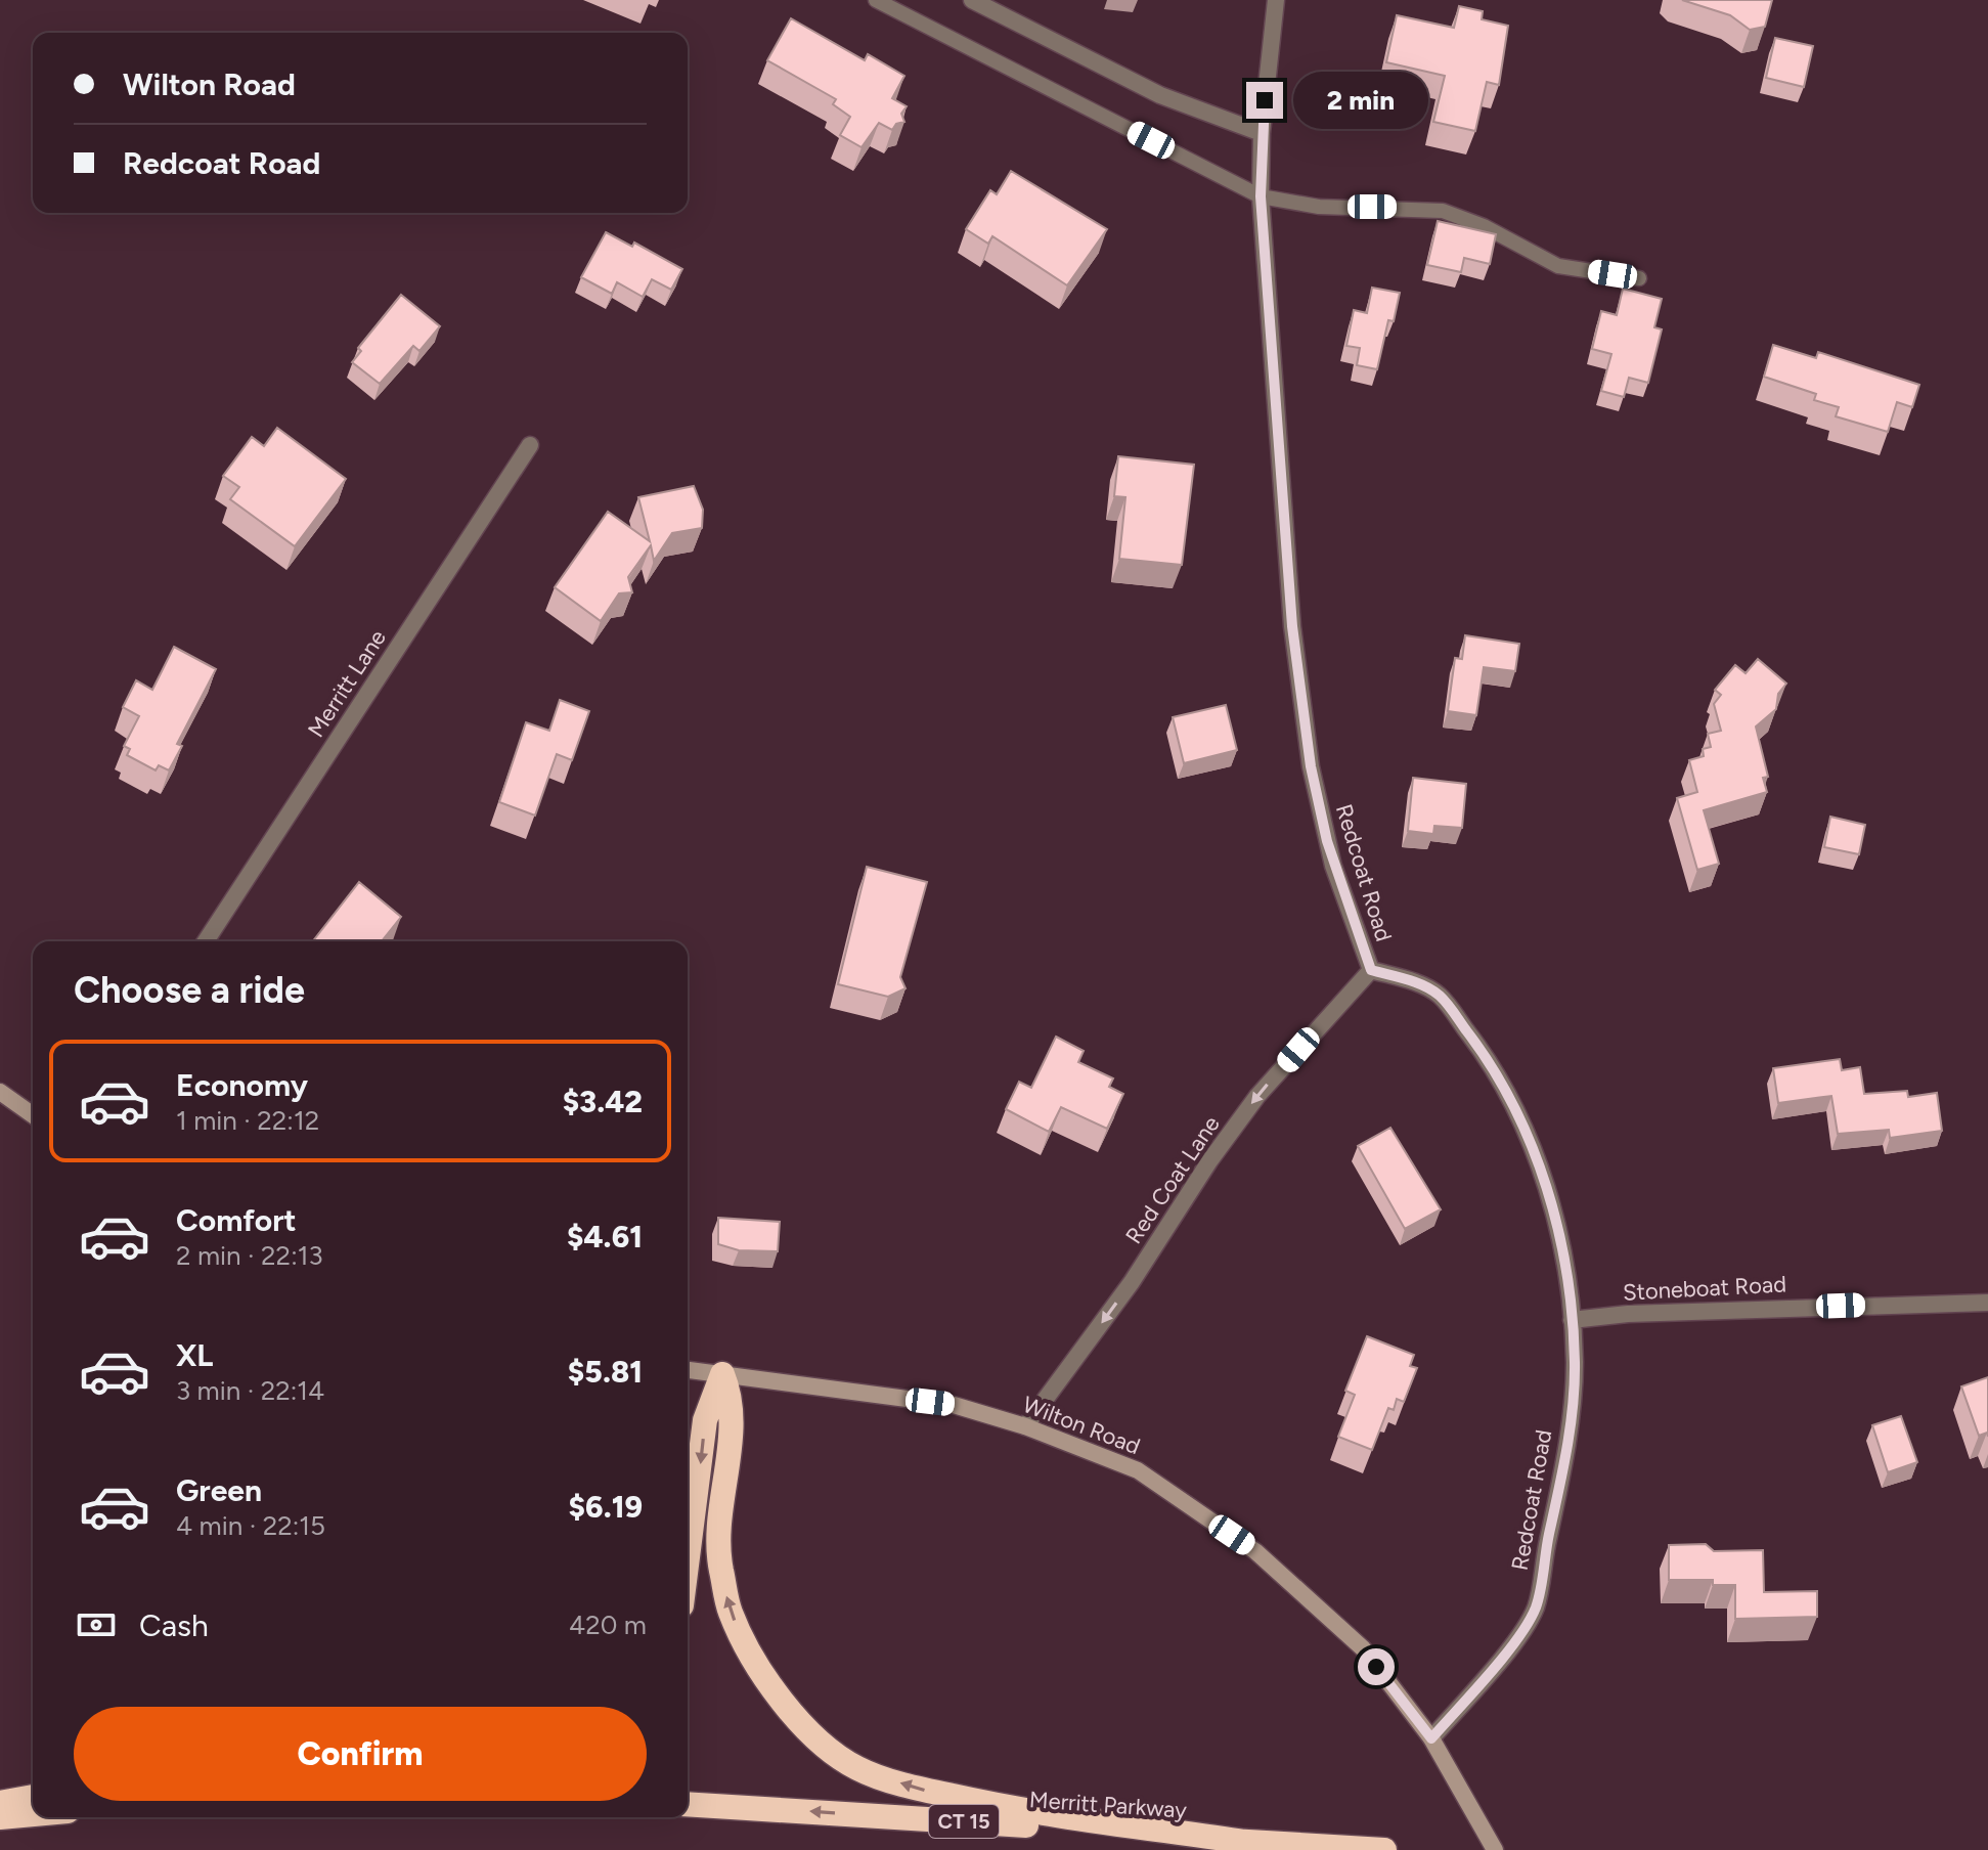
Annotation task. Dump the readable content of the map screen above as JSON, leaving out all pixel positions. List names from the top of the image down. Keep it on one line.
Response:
{"streets":{"highway":["Merritt Parkway","CT 15"],"main road":["Wilton Road"],"street":["Merritt Lane","Redcoat Road","Red Coat Lane","Stoneboat Road"]},"crossings":[["Redcoat Road","Red Coat Lane"],["Redcoat Road","Stoneboat Road"],["Redcoat Road","Wilton Road"],["Red Coat Lane","Wilton Road"]],"one_way":["Red Coat Lane","Merritt Parkway"],"page":{"banner":["Wilton Road","Redcoat Road"],"bubble":"2 min","heading":"Choose a ride","list":[{"name":"Economy","note":"1 min · 22:12","value":"$3.42"},{"name":"Comfort","note":"2 min · 22:13","value":"$4.61"},{"name":"XL","note":"3 min · 22:14","value":"$5.81"},{"name":"Green","note":"4 min · 22:15","value":"$6.19"}],"pay":["Cash","420 m"],"buttons":"Confirm"}}
